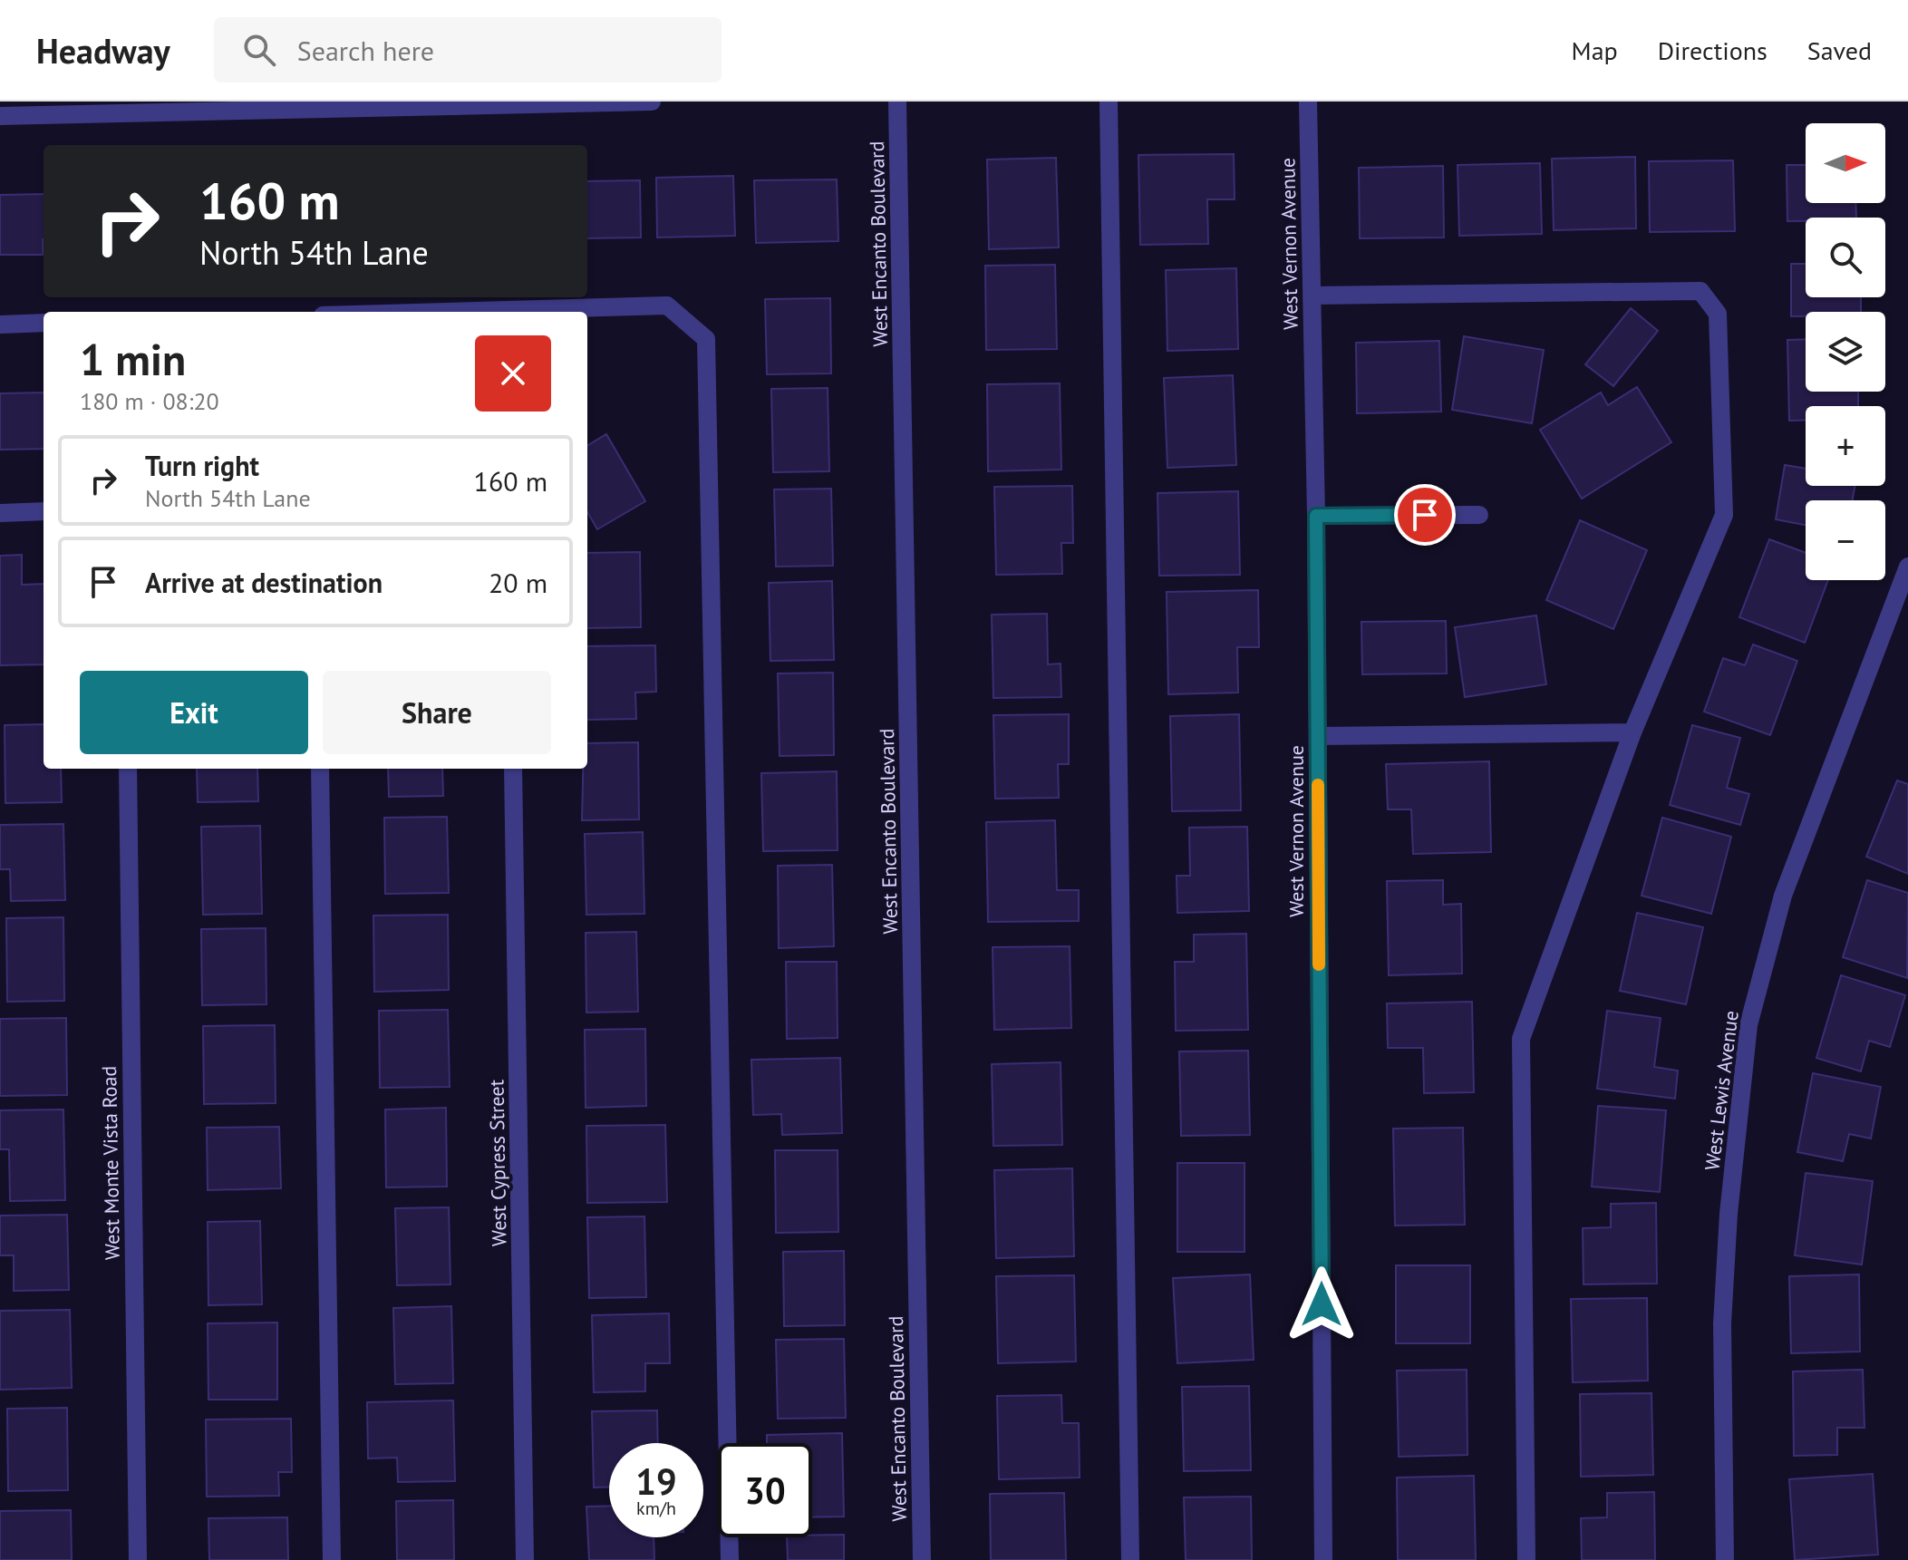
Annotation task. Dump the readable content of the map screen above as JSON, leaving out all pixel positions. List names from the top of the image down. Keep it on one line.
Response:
{"streets":{"street":["West Encanto Boulevard","West Vernon Avenue","West Lewis Avenue","West Monte Vista Road","West Cypress Street"]},"north":"right","page":{"header":"Headway","search":"Search here","nav":["Map","Directions","Saved"],"map_buttons":["+","−"],"turn":["160 m","North 54th Lane"],"heading":["1 min","180 m · 08:20"],"list":[{"name":"Turn right","note":"North 54th Lane","value":"160 m"},{"name":"Arrive at destination","value":"20 m"}],"buttons":["Exit","Share"],"speed":"19 km/h","limit":"30"}}
